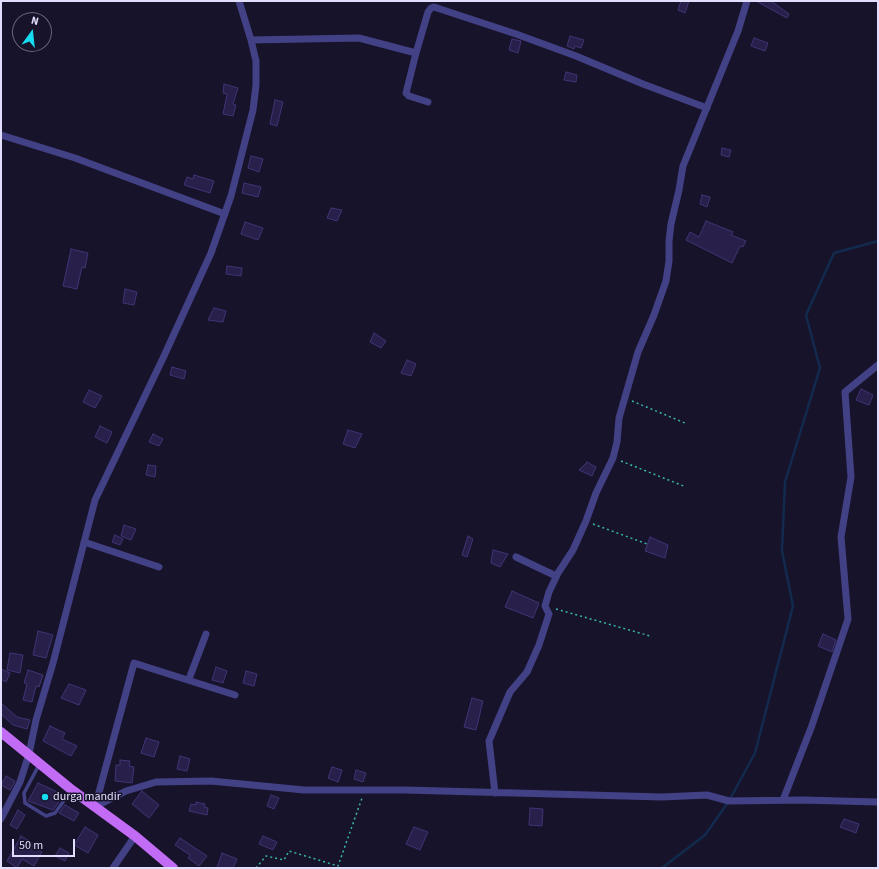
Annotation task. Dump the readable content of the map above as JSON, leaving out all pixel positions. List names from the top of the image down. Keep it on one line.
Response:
{"places":["durga mandir"],"scale_bar":"50 m","north":"top"}
